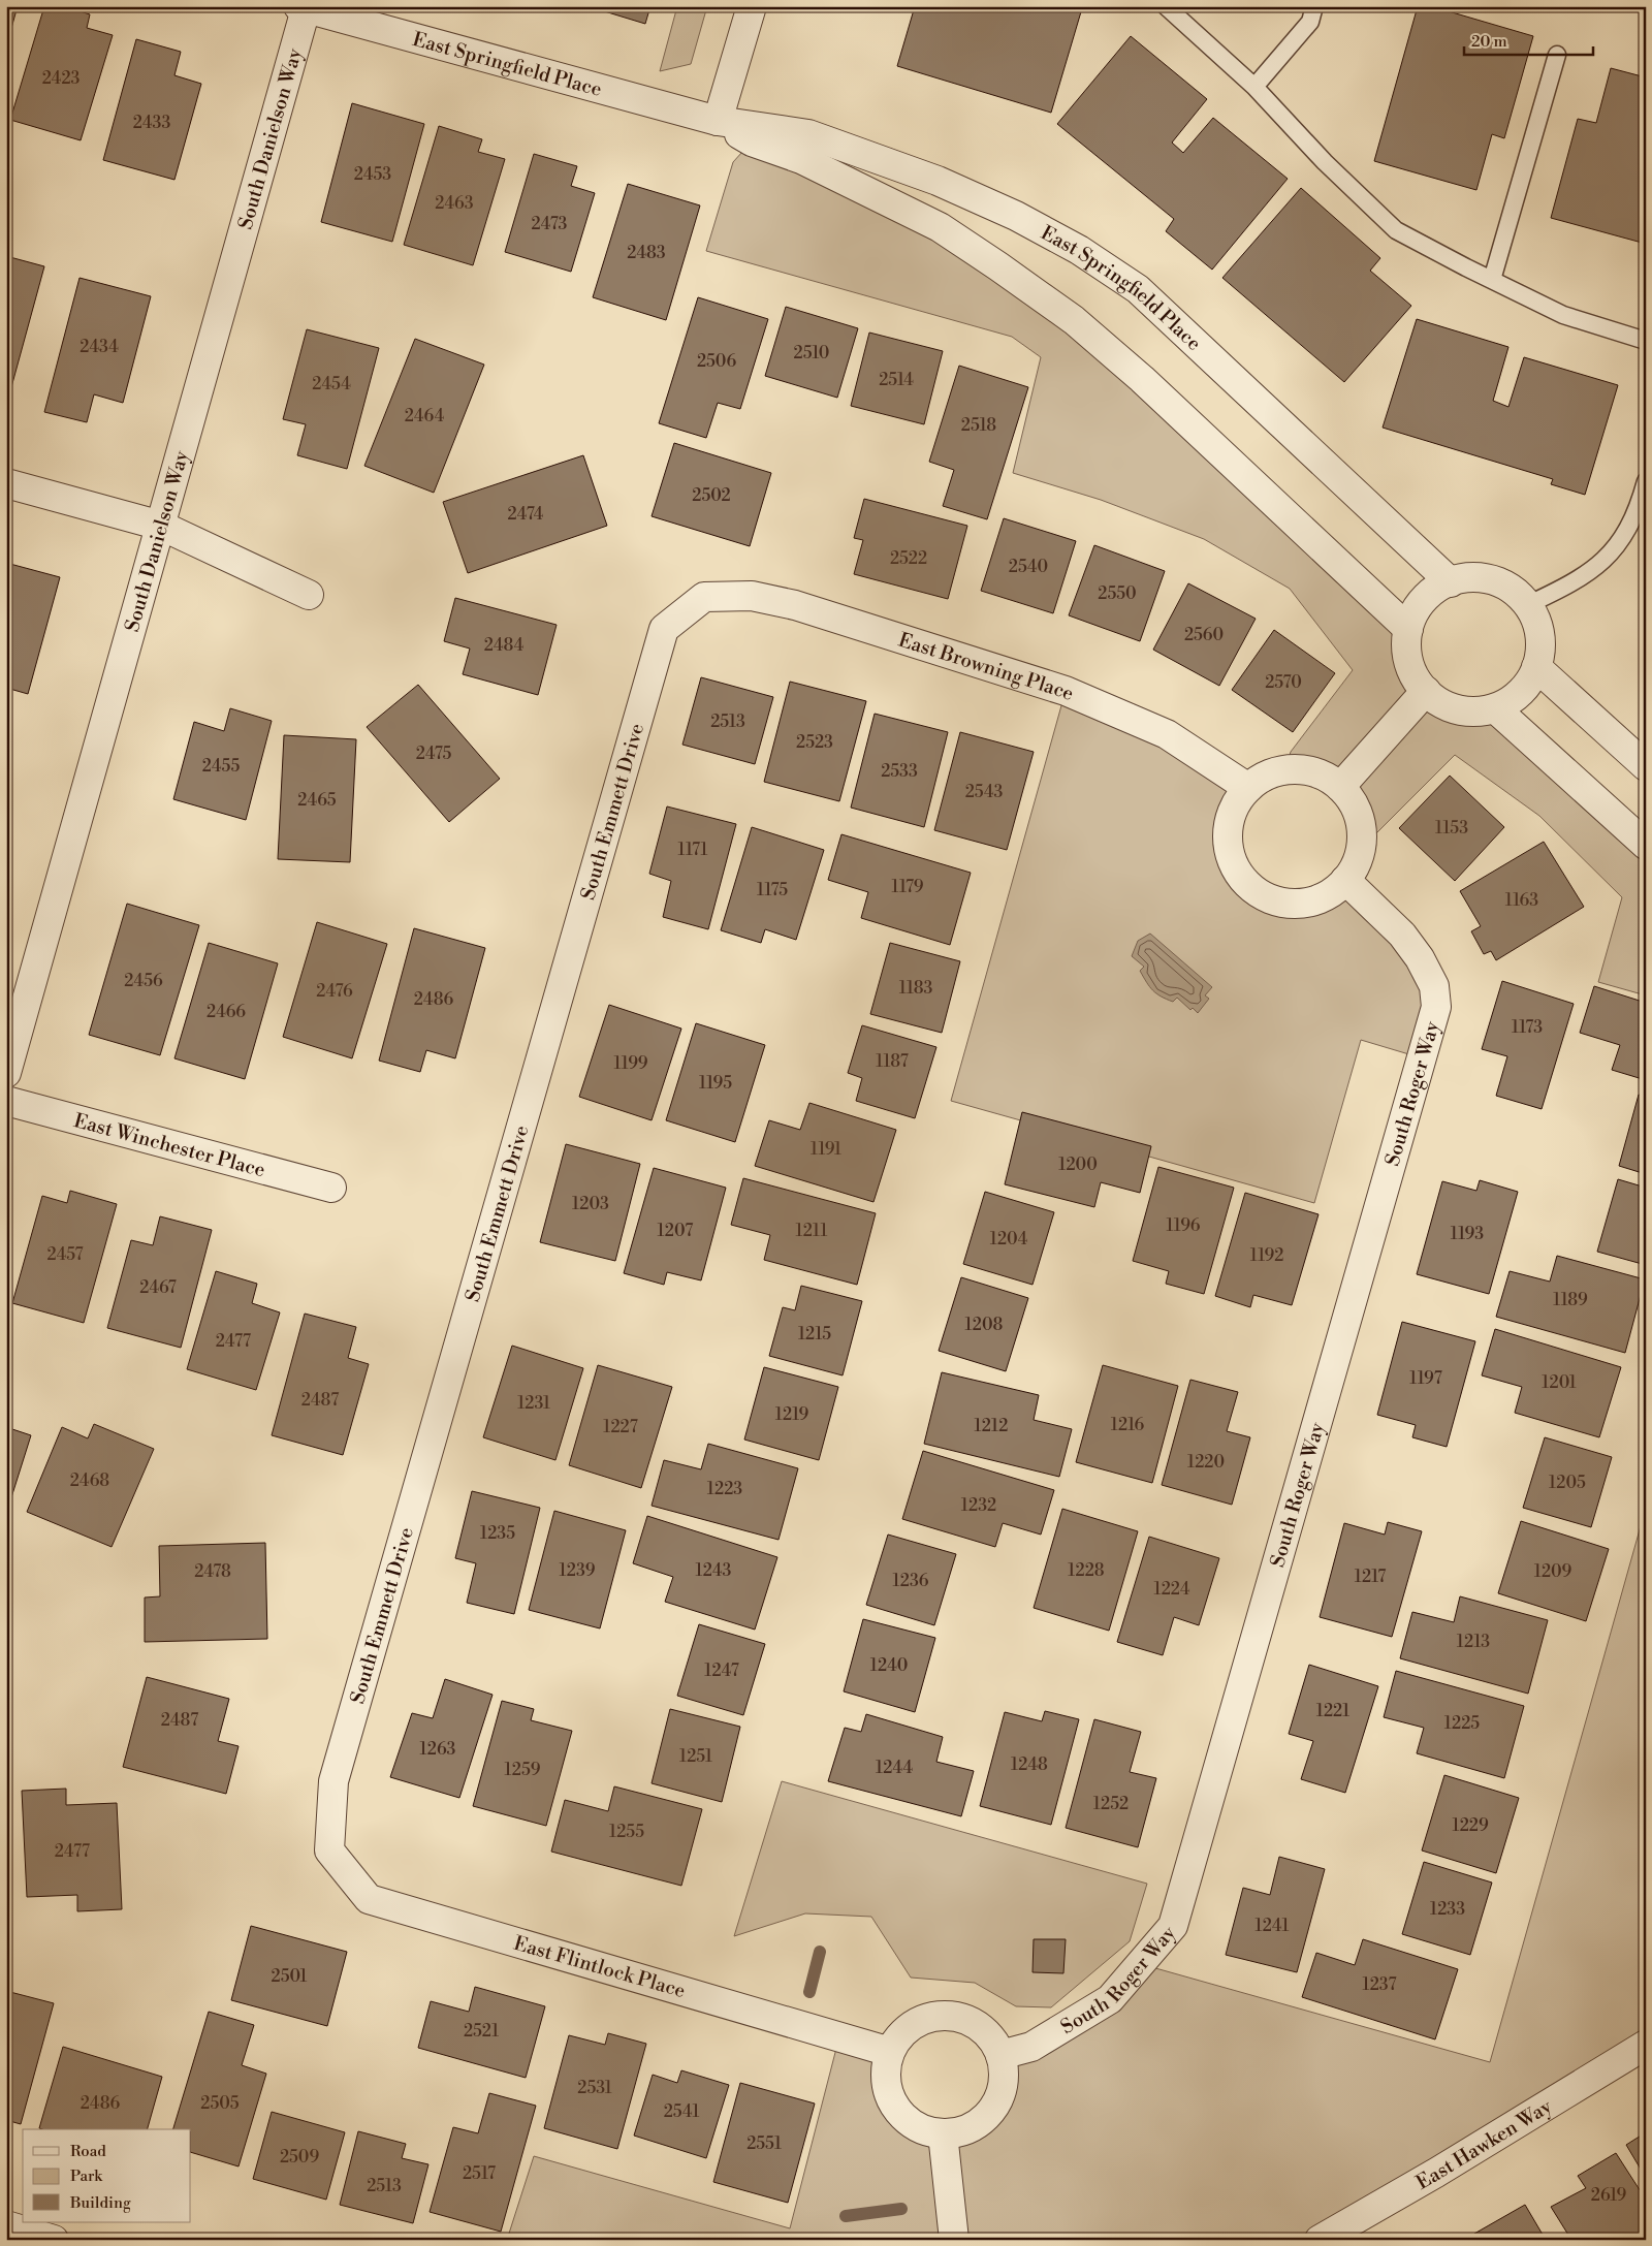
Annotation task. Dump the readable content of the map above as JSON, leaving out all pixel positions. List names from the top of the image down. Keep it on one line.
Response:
{"streets":{"street":["East Springfield Place","South Danielson Way","East Browning Place","South Emmett Drive","South Roger Way","East Winchester Place","East Flintlock Place","East Hawken Way"]},"crossings":[["East Springfield Place","South Danielson Way"],["East Browning Place","South Emmett Drive"],["East Browning Place","South Roger Way"],["South Emmett Drive","East Flintlock Place"],["South Roger Way","East Flintlock Place"]],"house_numbers":["2423","2433","2453","2463","2473","2483","2434","2510","2506","2514","2454","2464","2518","2502","2474","2522","2540","2550","2560","2484","2570","2513","2523","2475","2455","2533","2543","2465","1153","1171","1179","1175","1163","2456","1183","2476","2486","2466","1173","1187","1199","1195","1191","1200","1203","1196","1207","1211","1193","1204","2457","1192","2467","1189","1208","1215","2477","1197","1201","2487","1231","1219","1216","1212","1227","1220","2468","1205","1223","1232","1235","1239","1243","1228","2478","1209","1217","1236","1224","1213","1240","1247","1221","2487","1225","1263","1251","1248","1244","1259","1252","1229","1255","2477","1233","1241","2501","1237","2521","2531","2486","2505","2541","2551","2509","2517","2513","2619"],"legend":["Road","Park","Building"],"scale_bar":"20 m"}
